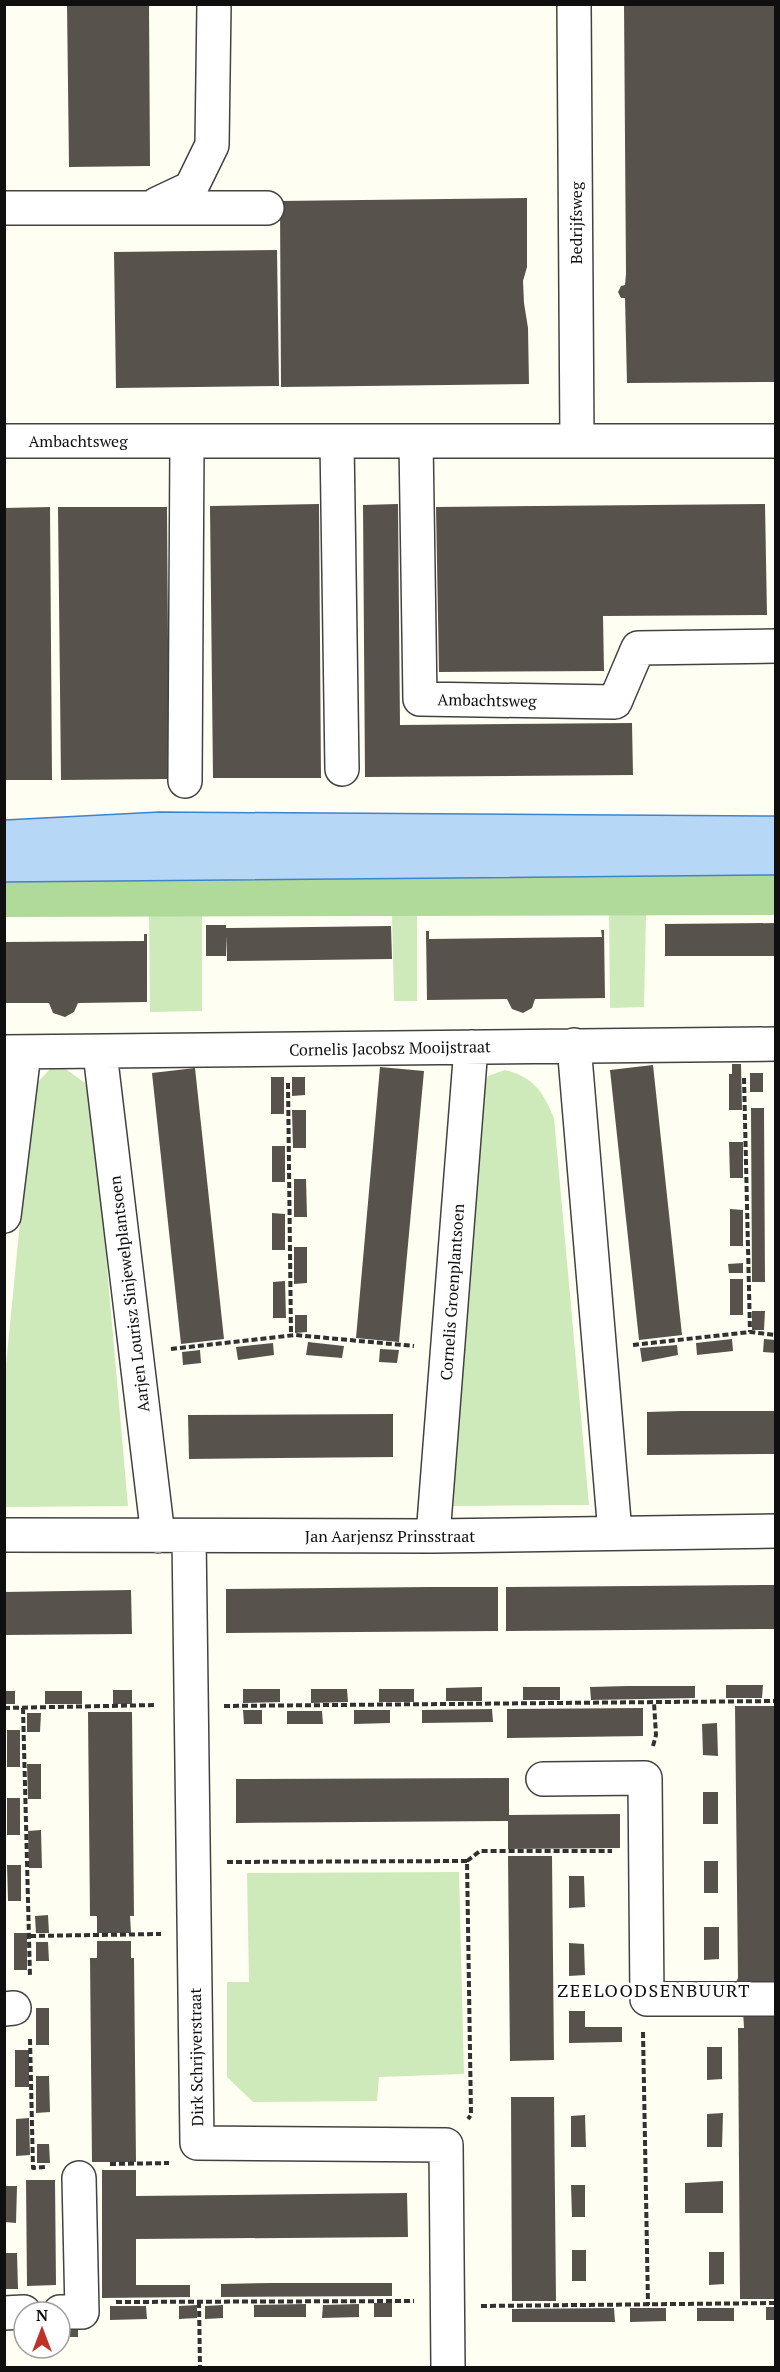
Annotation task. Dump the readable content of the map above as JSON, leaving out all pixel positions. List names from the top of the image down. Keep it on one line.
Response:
{"streets":{"street":["Bedrijfsweg","Ambachtsweg","Cornelis Jacobsz Mooijstraat","Cornelis Groenplantsoen","Aarjen Lourisz Sinjewelplantsoen","Jan Aarjensz Prinsstraat","Dirk Schrijverstraat"]},"crossings":[["Bedrijfsweg","Ambachtsweg"],["Cornelis Jacobsz Mooijstraat","Cornelis Groenplantsoen"],["Cornelis Jacobsz Mooijstraat","Aarjen Lourisz Sinjewelplantsoen"],["Cornelis Groenplantsoen","Jan Aarjensz Prinsstraat"],["Aarjen Lourisz Sinjewelplantsoen","Jan Aarjensz Prinsstraat"],["Aarjen Lourisz Sinjewelplantsoen","Dirk Schrijverstraat"],["Jan Aarjensz Prinsstraat","Dirk Schrijverstraat"]],"districts":["ZEELOODSENBUURT"],"north":"top"}
